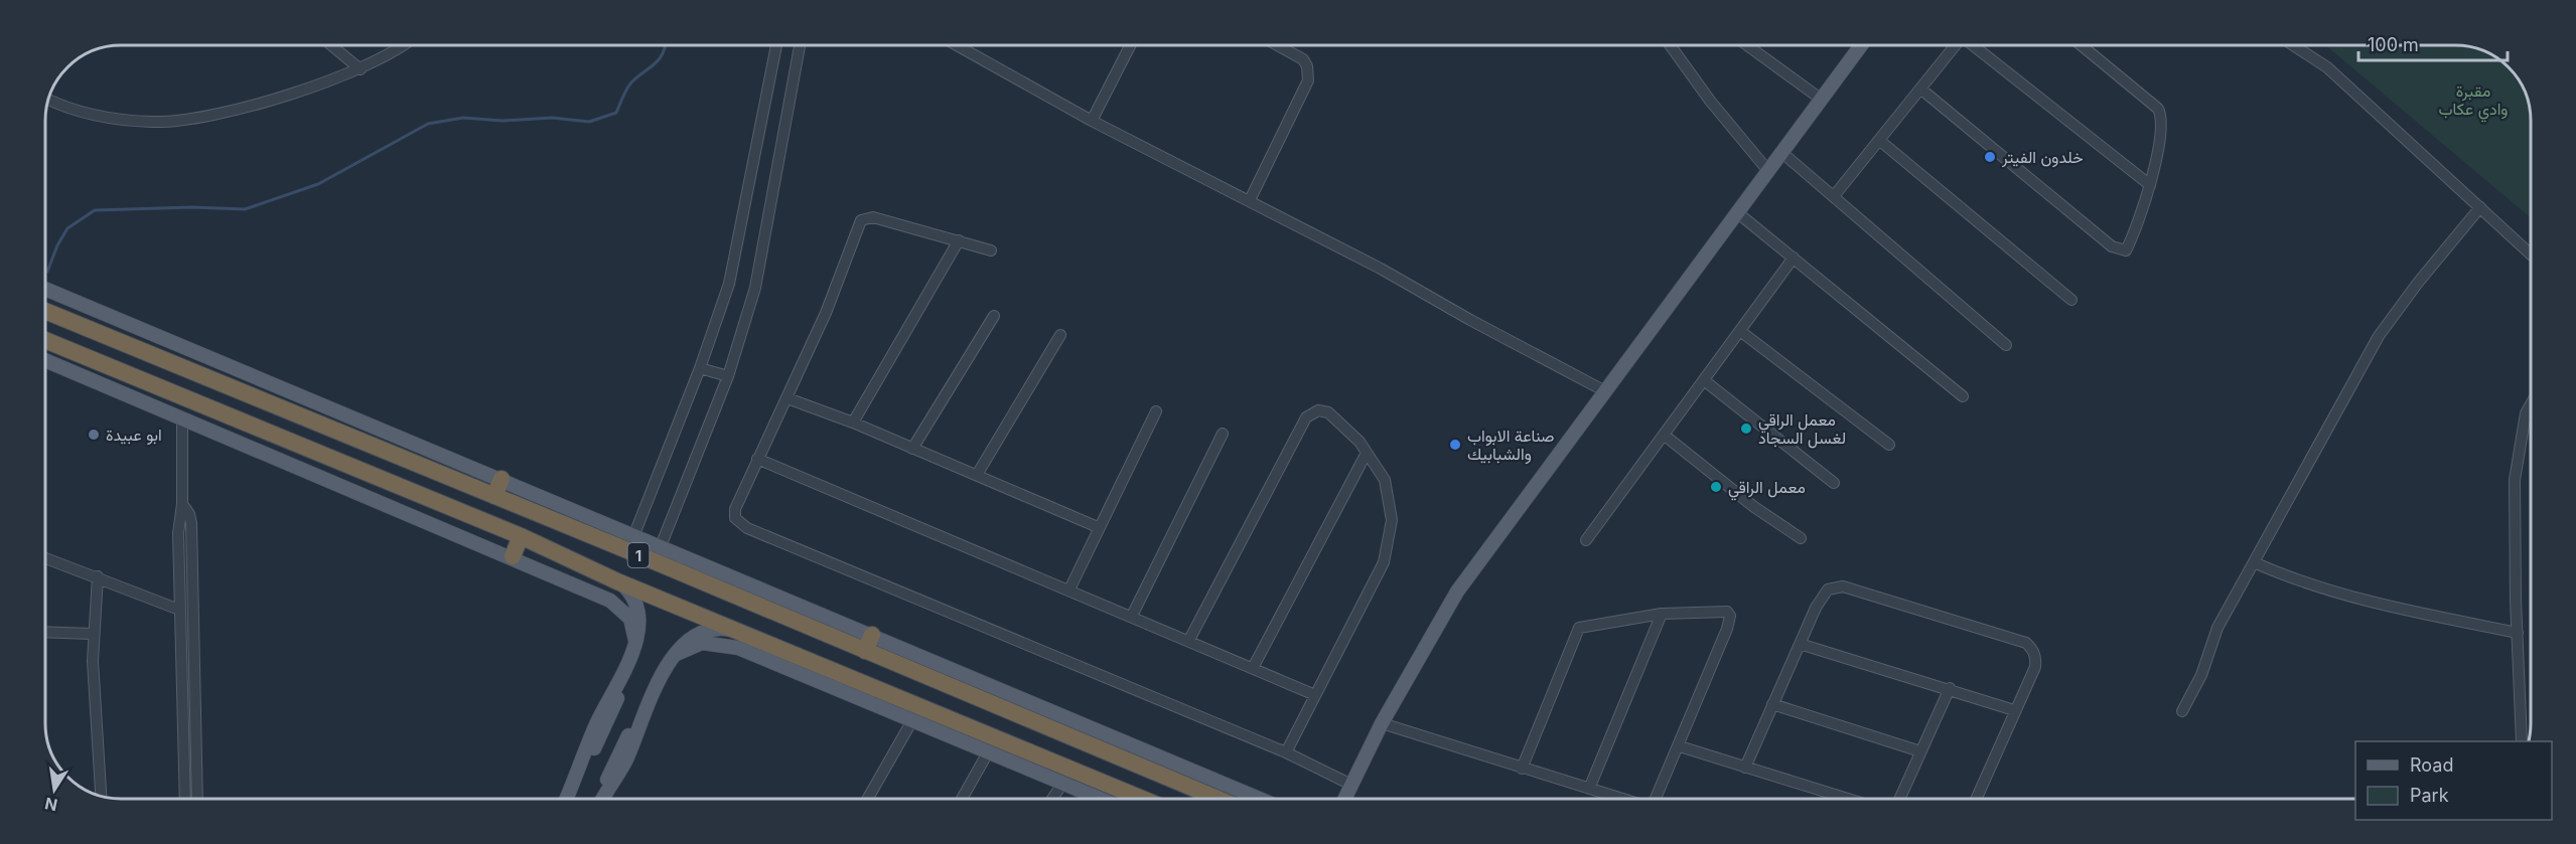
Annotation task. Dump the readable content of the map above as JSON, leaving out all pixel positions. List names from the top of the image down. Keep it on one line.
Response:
{"streets":{"highway":["1"]},"parks":["مقبرة وادي عكاب"],"places":["خلدون الفيتر","معمل الراقي لغسل السجاد","ابو عبيدة","صناعة الابواب والشبابيك","معمل الراقي"],"legend":["Road","Park"],"scale_bar":"100 m","north":"bottom"}
